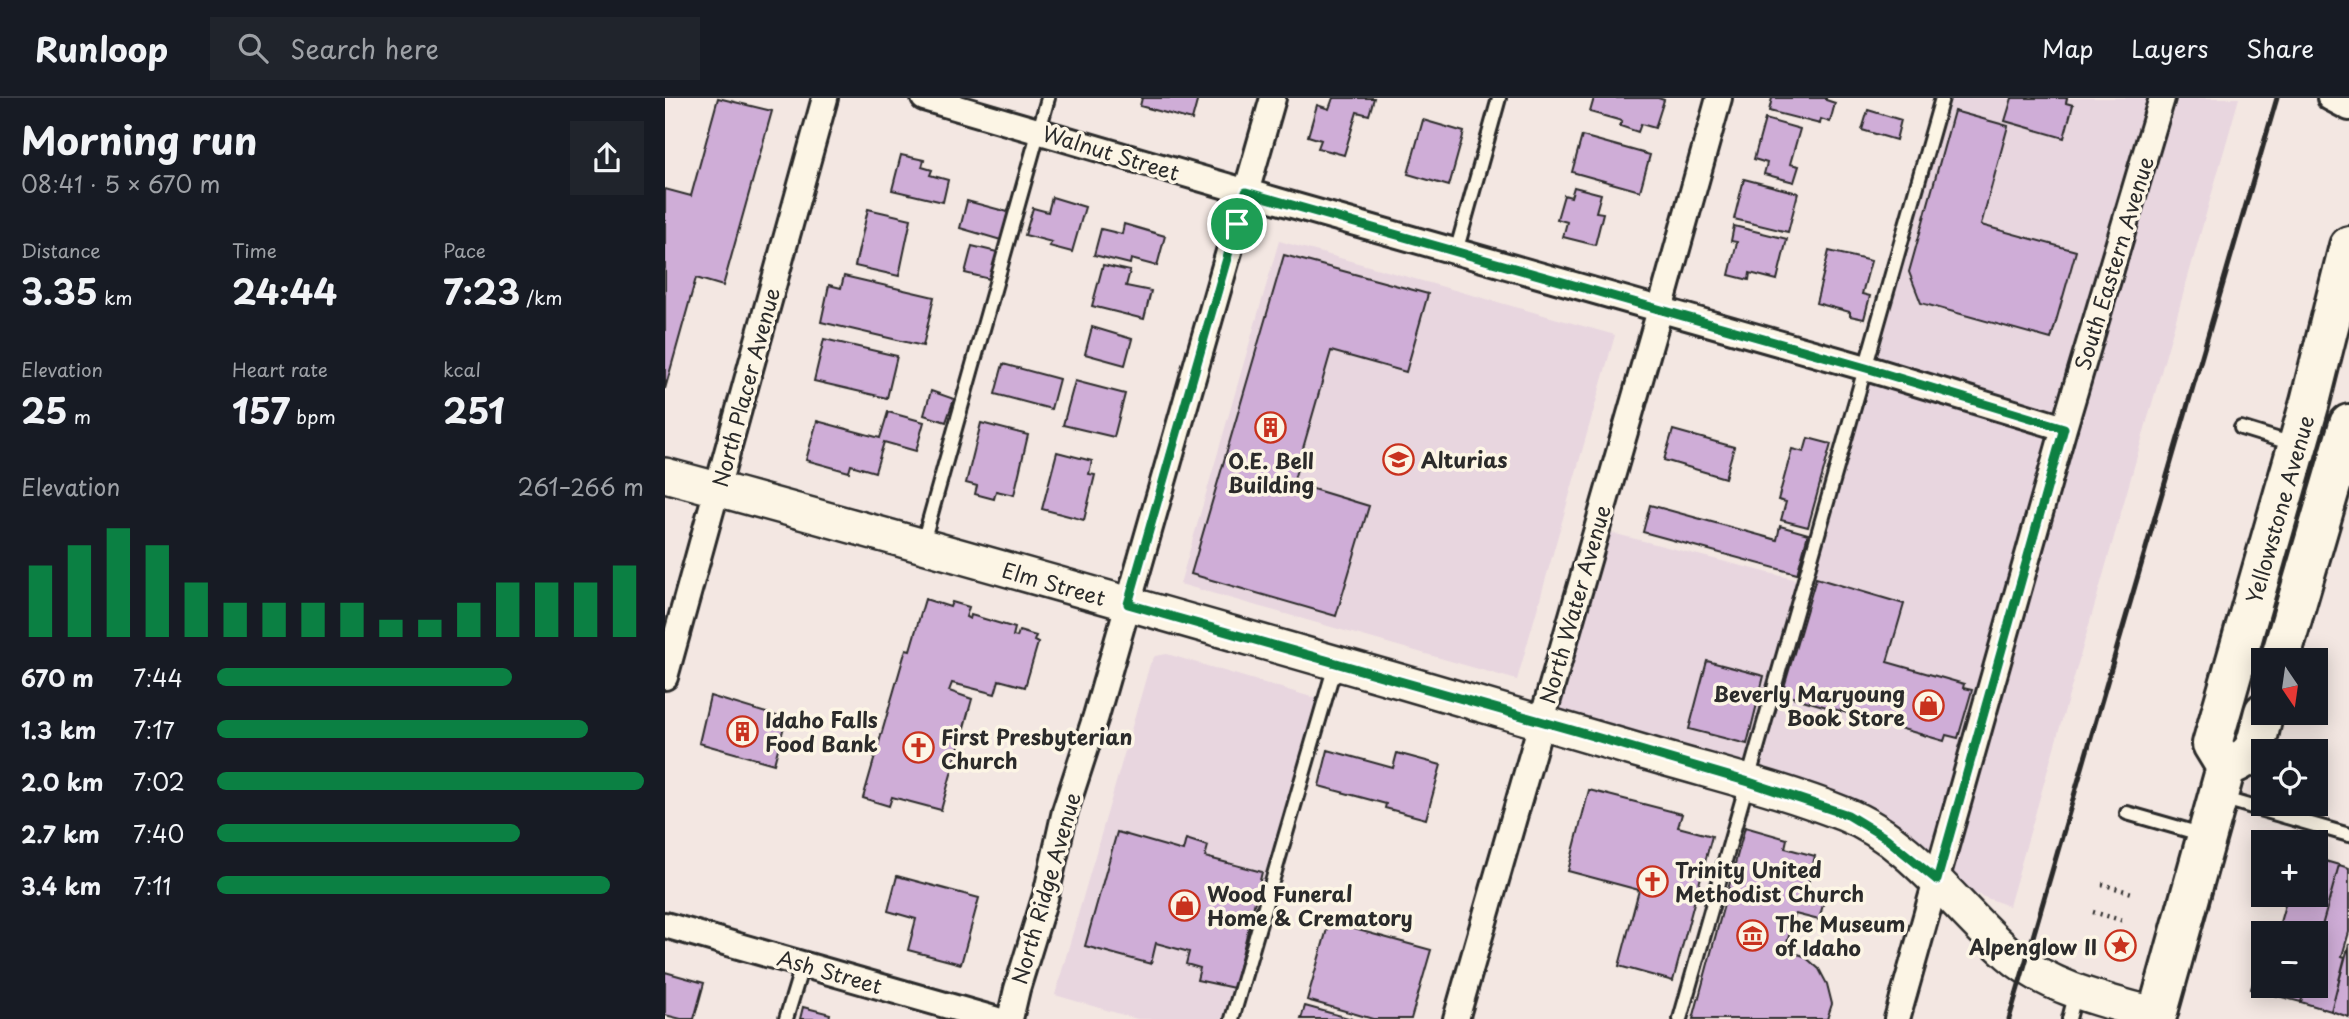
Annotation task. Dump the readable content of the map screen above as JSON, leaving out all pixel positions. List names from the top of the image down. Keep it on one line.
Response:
{"streets":{"highway":["Yellowstone Avenue"],"street":["Walnut Street","South Eastern Avenue","North Placer Avenue","Elm Street","North Water Avenue","North Ridge Avenue","Ash Street"]},"crossings":[["Walnut Street","South Eastern Avenue"],["Walnut Street","North Water Avenue"],["Walnut Street","North Ridge Avenue"],["South Eastern Avenue","Elm Street"],["North Placer Avenue","Elm Street"],["Elm Street","North Water Avenue"],["Elm Street","North Ridge Avenue"]],"places":{"building":["O.E. Bell Building","Idaho Falls Food Bank"],"school or university":["Alturias"],"shop":["Beverly Maryoung Book Store","Wood Funeral Home & Crematory"],"church":["First Presbyterian Church","Trinity United Methodist Church"],"museum":["The Museum of Idaho"],"place":["Alpenglow II"]},"north":"bottom","page":{"header":"Runloop","search":"Search here","nav":["Map","Layers","Share"],"heading":["Morning run","08:41 · 5 × 670 m"],"stats":[["Distance","3.35 km"],["Time","24:44"],["Pace","7:23 /km"],["Elevation","25 m"],["Heart rate","157 bpm"],["kcal","251"]],"chart":["Elevation","261–266 m"],"map_buttons":["+","−"],"list":[{"name":"670 m","note":"7:44"},{"name":"1.3 km","note":"7:17"},{"name":"2.0 km","note":"7:02"},{"name":"2.7 km","note":"7:40"},{"name":"3.4 km","note":"7:11"}]}}
